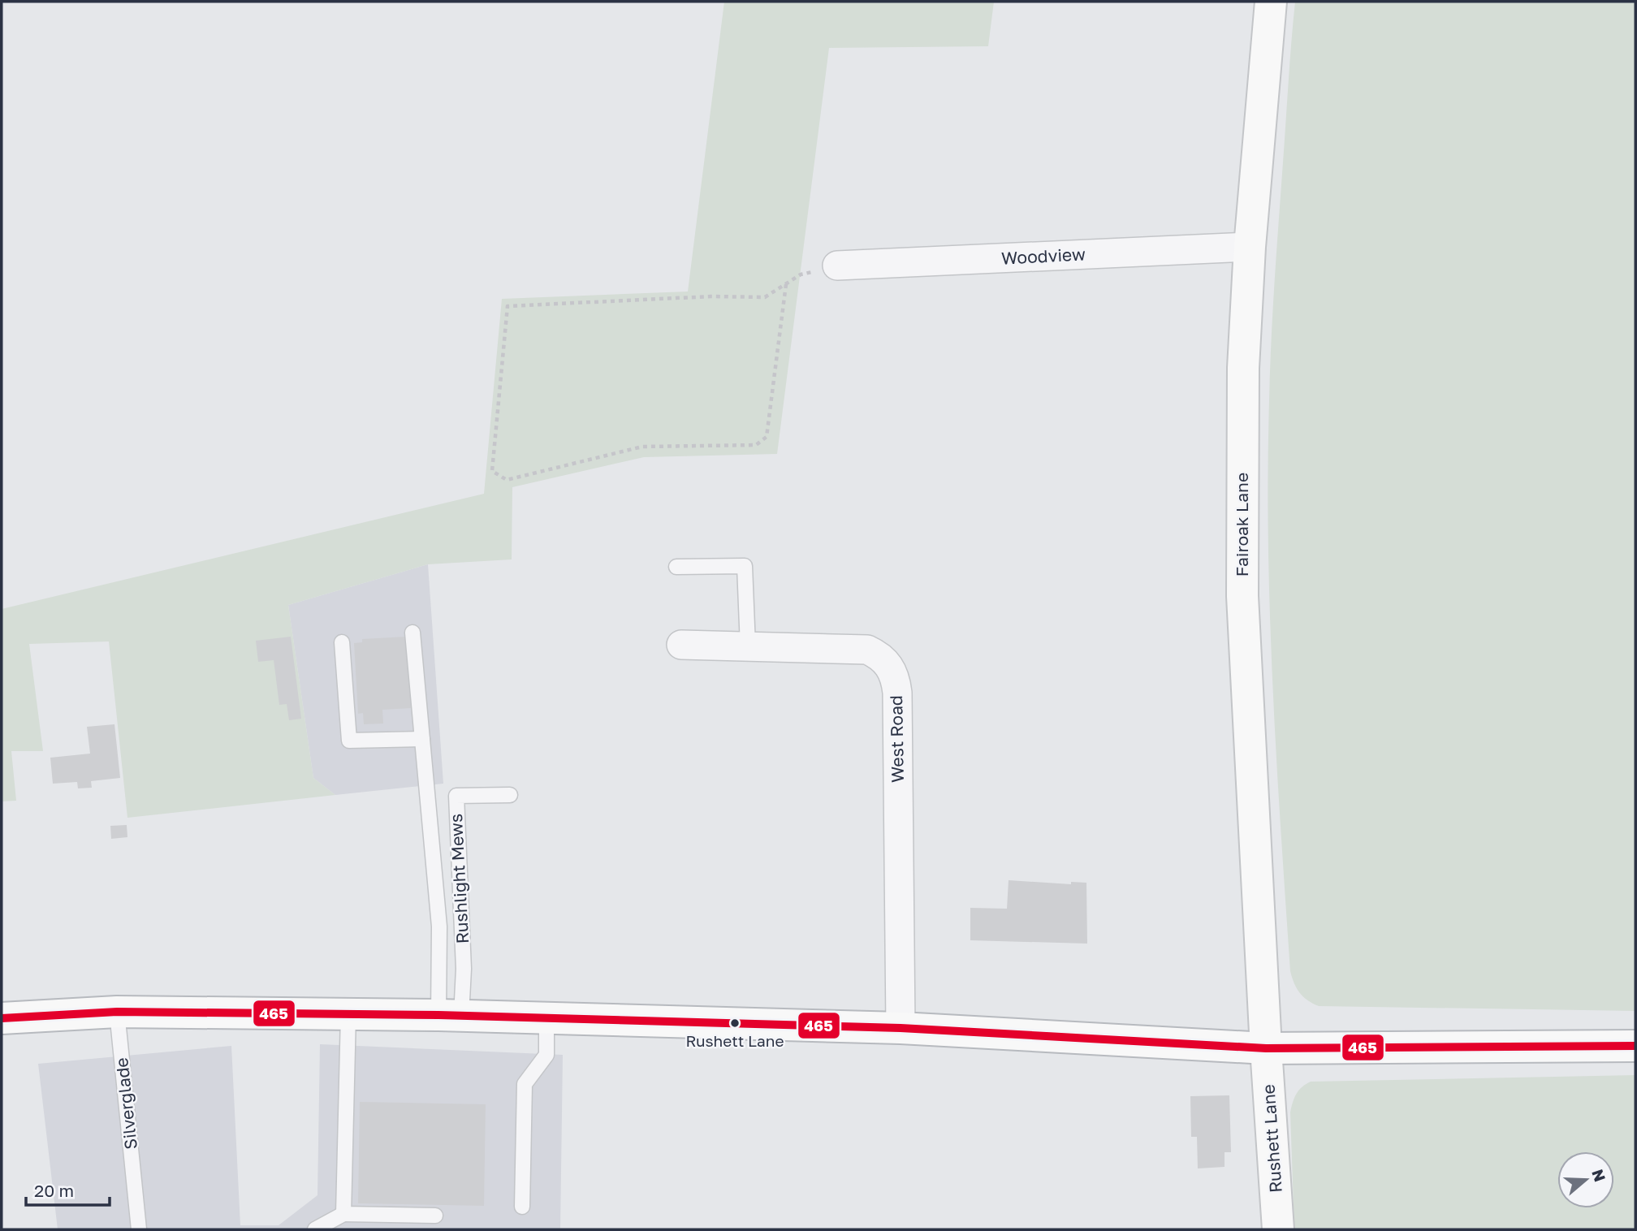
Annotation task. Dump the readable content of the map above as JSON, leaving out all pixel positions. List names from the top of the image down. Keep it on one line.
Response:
{"streets":{"main road":["Fairoak Lane","Rushett Lane"],"street":["Woodview","West Road"],"lane":["Rushlight Mews","Silverglade"]},"crossings":[["Woodview","Fairoak Lane"],["Fairoak Lane","Rushett Lane"]],"places":["Rushett Lane"],"lines":["transit line 465"],"scale_bar":"20 m","north":"right"}
